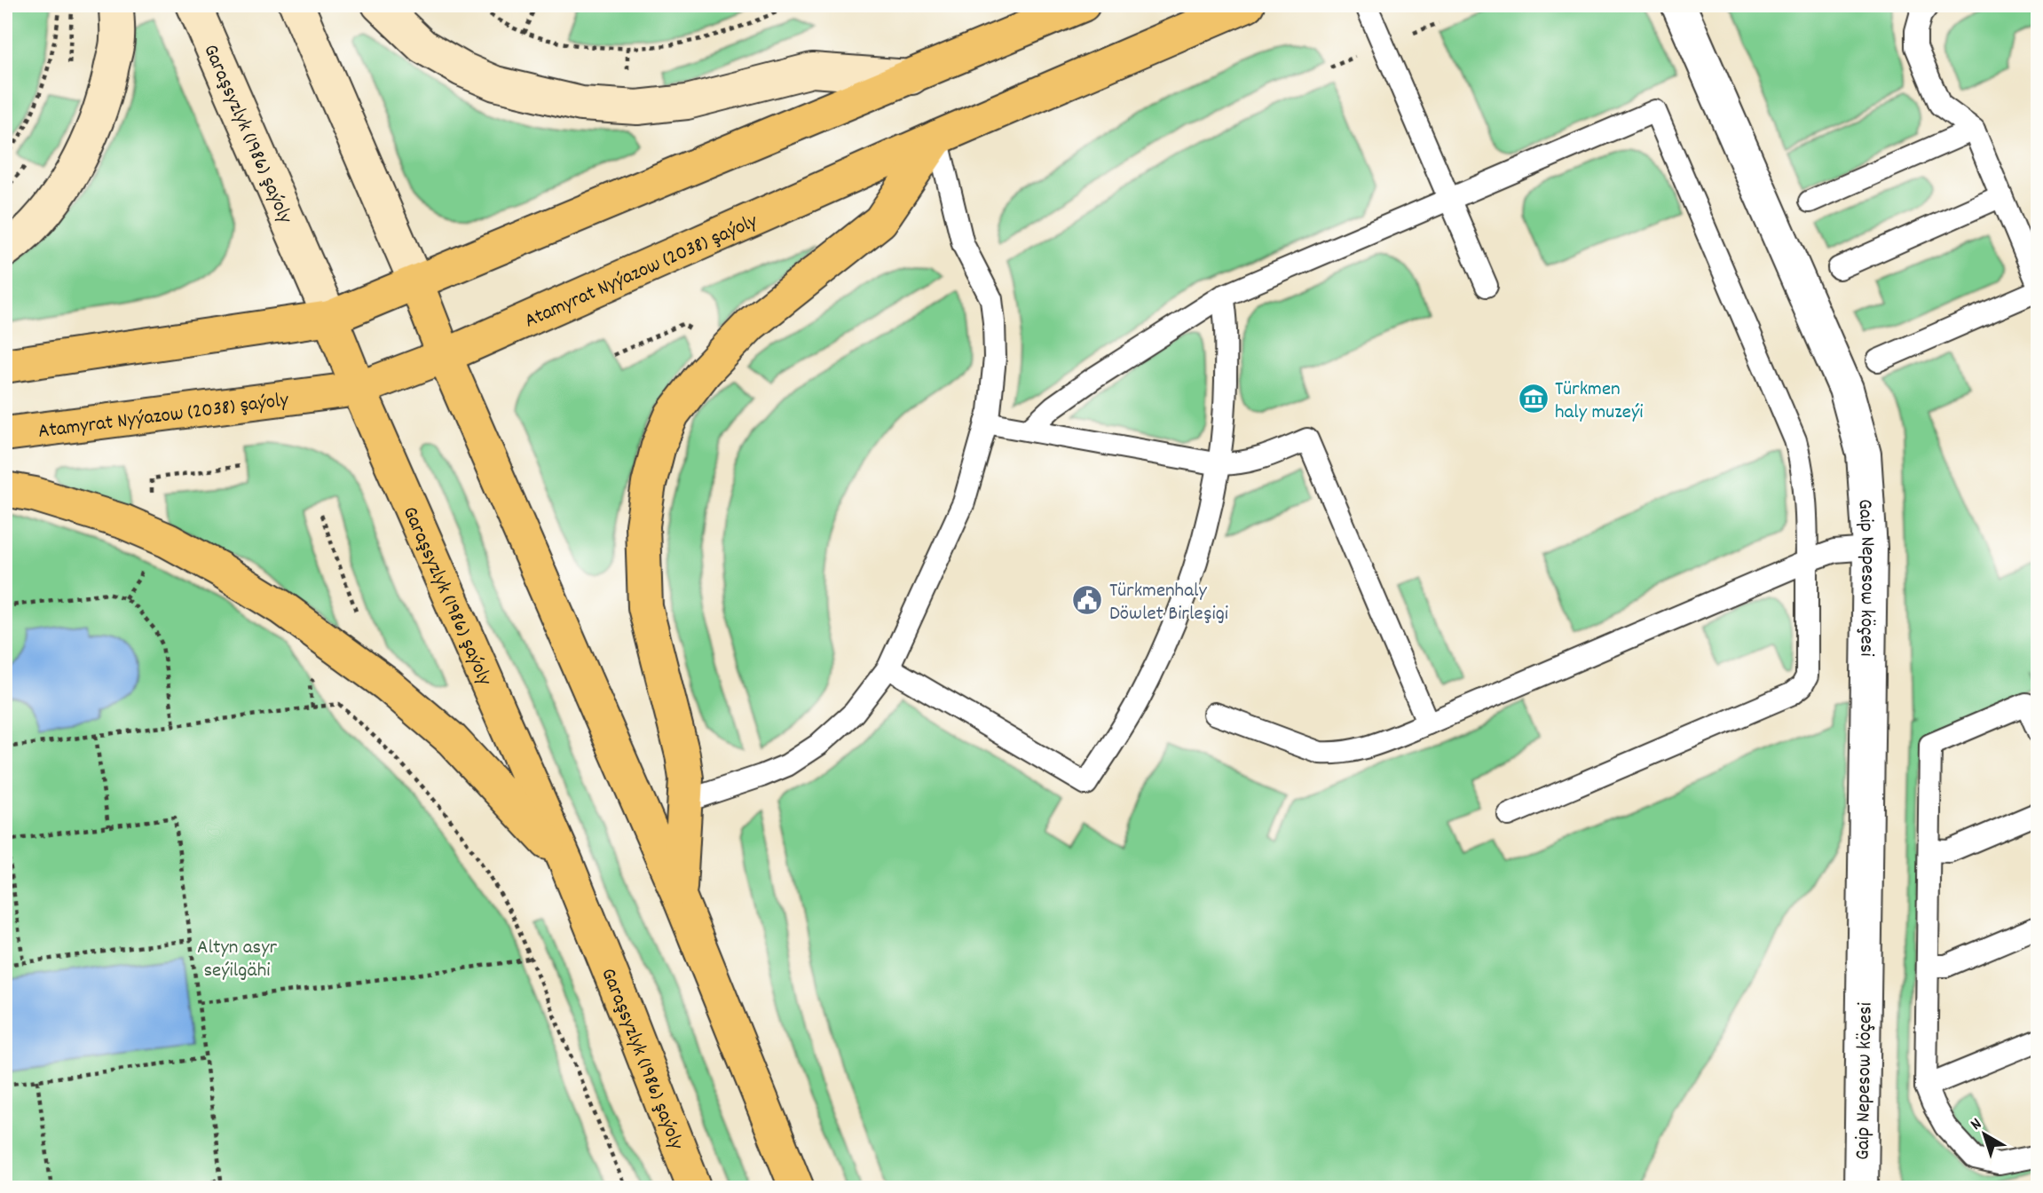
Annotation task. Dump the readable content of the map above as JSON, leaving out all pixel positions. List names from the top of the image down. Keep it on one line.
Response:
{"streets":{"main road":["Garaşsyzlyk (1986) şaýoly","Atamyrat Nyýazow (2038) şaýoly"],"street":["Gaip Nepesow köçesi"]},"crossings":[["Garaşsyzlyk (1986) şaýoly","Atamyrat Nyýazow (2038) şaýoly"]],"parks":["Altyn asyr seýilgähi"],"places":{"museum":["Türkmen haly muzeýi"],"public building":["Türkmenhaly Döwlet Birleşigi"]},"north":"top left"}
